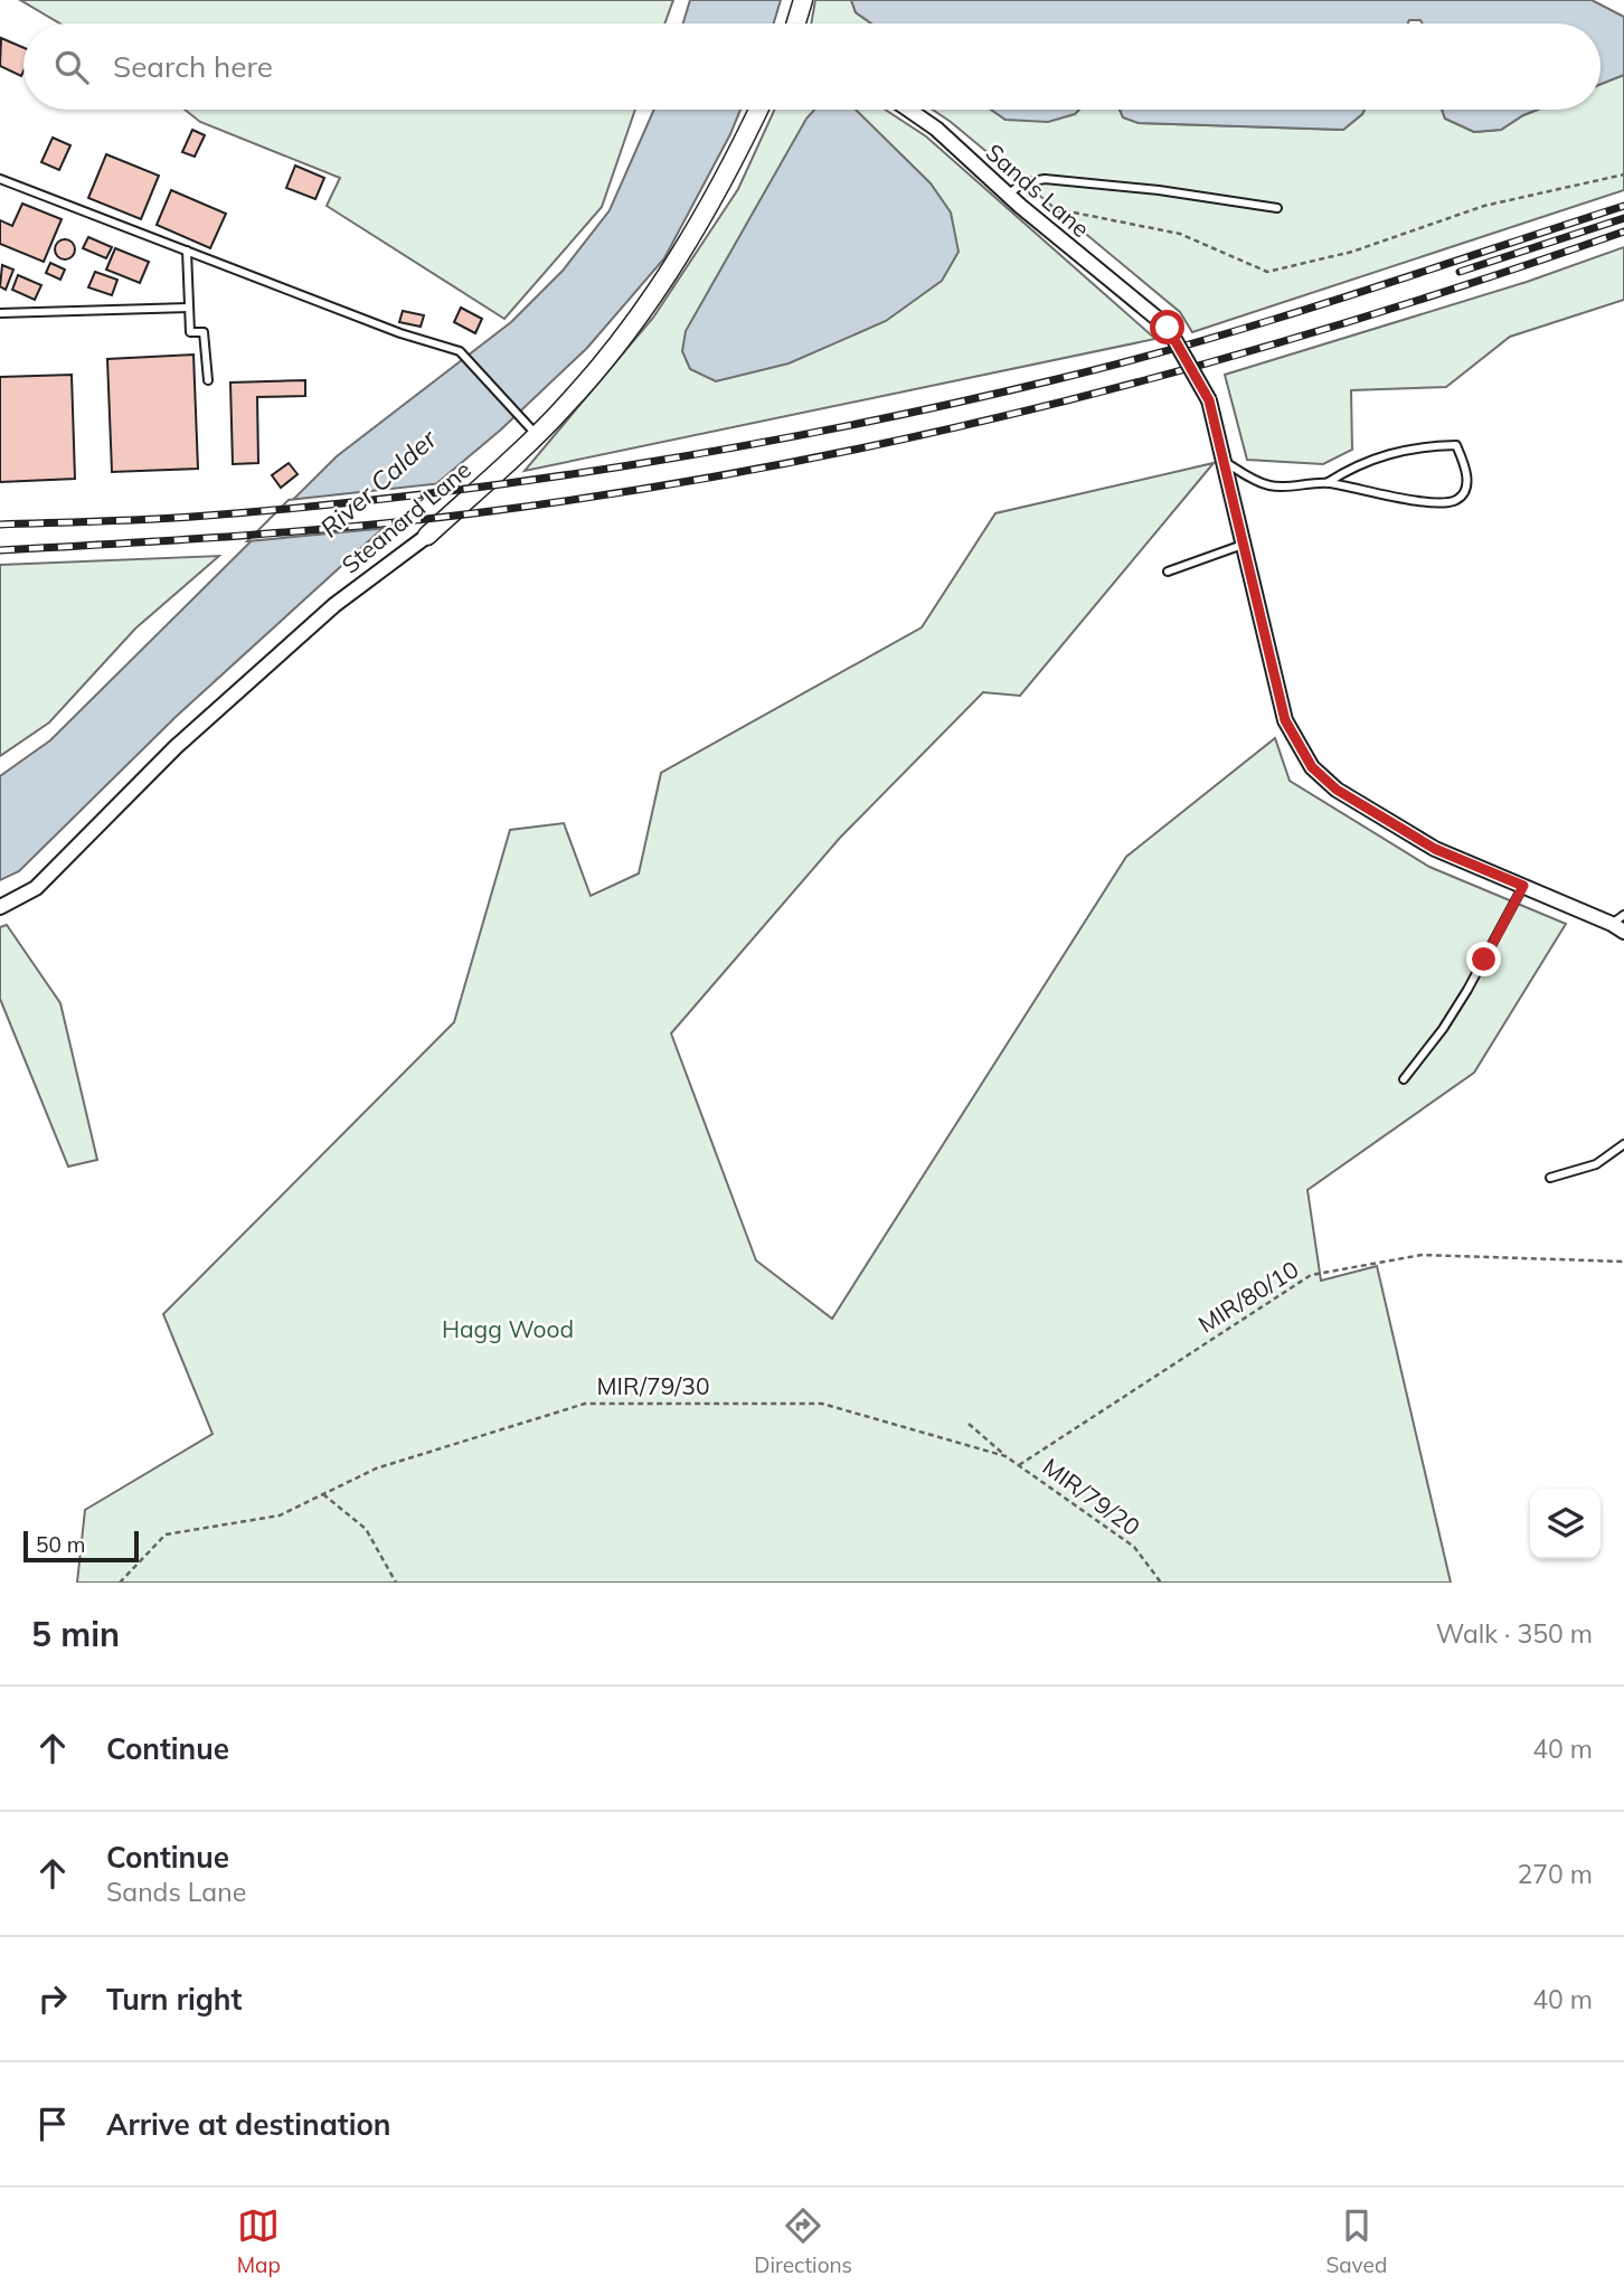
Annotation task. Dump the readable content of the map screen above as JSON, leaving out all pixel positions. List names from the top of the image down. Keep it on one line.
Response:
{"streets":{"street":["Sands Lane","Steanard Lane"],"path":["MIR/80/10","MIR/79/30","MIR/79/20"]},"crossings":[["MIR/80/10","MIR/79/20"],["MIR/79/30","MIR/79/20"]],"water":["River Calder"],"parks":["Hagg Wood"],"scale_bar":"50 m","page":{"search":"Search here","scale":"50 m","heading":["5 min","Walk · 350 m"],"list":[["Continue","40 m"],["Continue","Sands Lane","270 m"],["Turn right","40 m"],"Arrive at destination"],"nav":["Map","Directions","Saved"]}}
